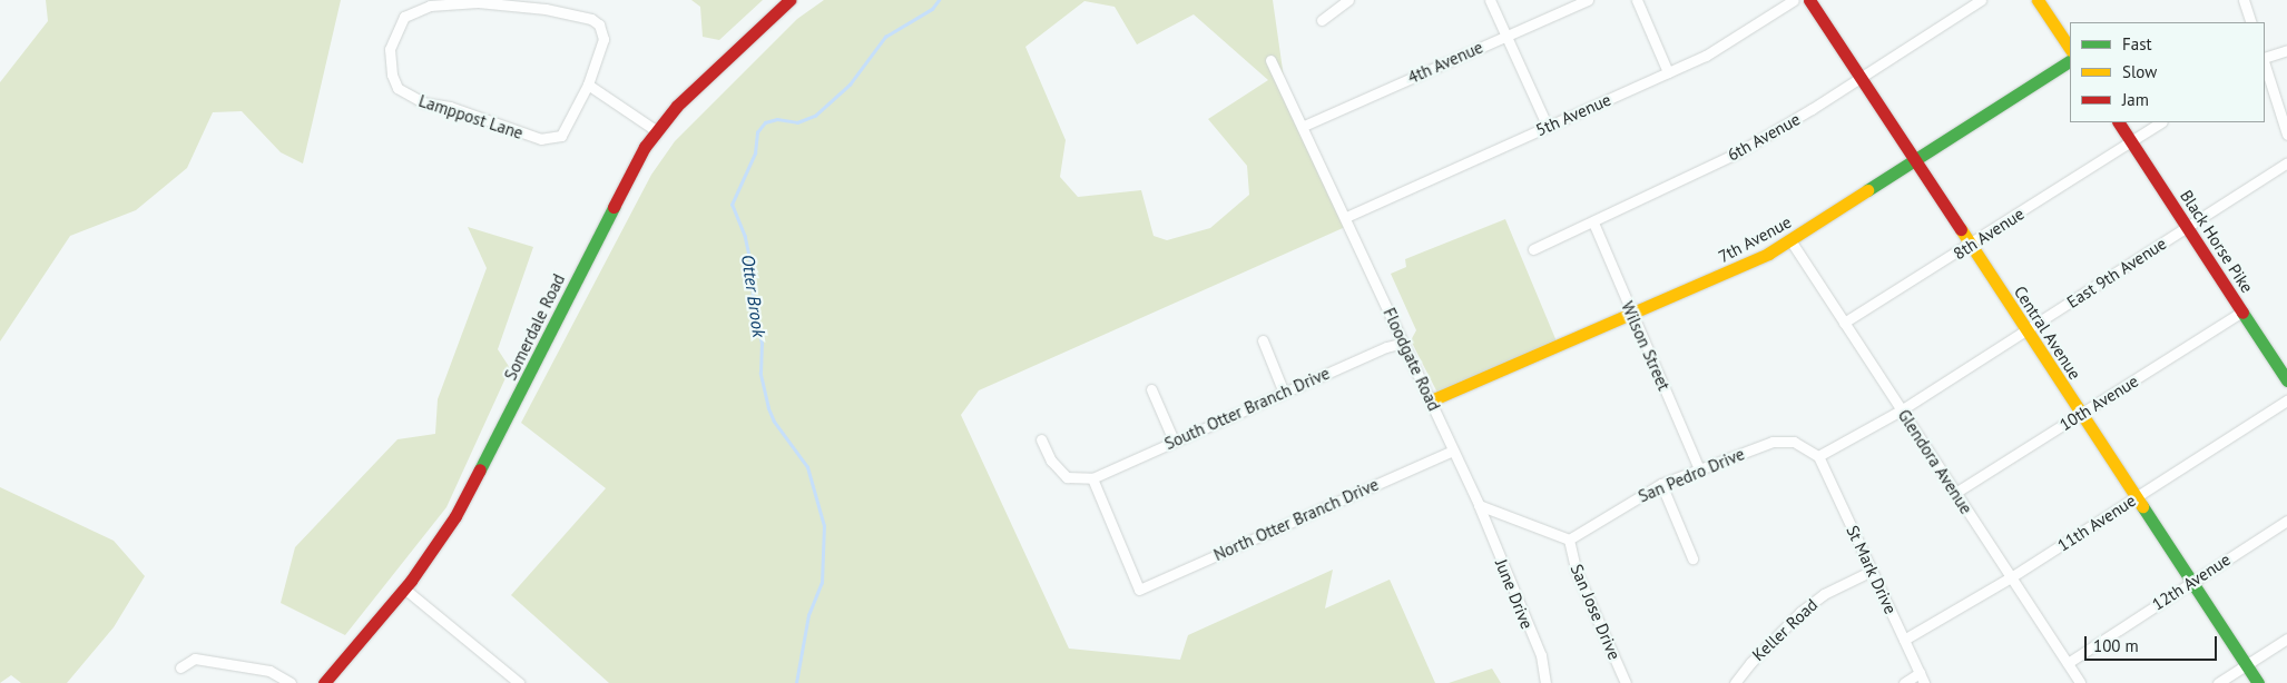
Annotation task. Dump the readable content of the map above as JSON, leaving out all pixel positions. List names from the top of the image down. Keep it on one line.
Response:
{"streets":{"street":["4th Avenue","5th Avenue","Lamppost Lane","6th Avenue","8th Avenue","7th Avenue","Black Horse Pike","East 9th Avenue","Somerdale Road","Central Avenue","Wilson Street","Floodgate Road","10th Avenue","South Otter Branch Drive","Glendora Avenue","San Pedro Drive","North Otter Branch Drive","11th Avenue","St Mark Drive","12th Avenue","June Drive","San Jose Drive","Keller Road"]},"crossings":[["4th Avenue","Floodgate Road"],["5th Avenue","Floodgate Road"],["6th Avenue","Central Avenue"],["6th Avenue","Wilson Street"],["8th Avenue","Black Horse Pike"],["8th Avenue","Central Avenue"],["8th Avenue","Glendora Avenue"],["7th Avenue","Central Avenue"],["7th Avenue","Wilson Street"],["7th Avenue","Floodgate Road"],["7th Avenue","Glendora Avenue"],["Black Horse Pike","East 9th Avenue"],["Black Horse Pike","10th Avenue"],["East 9th Avenue","Central Avenue"],["East 9th Avenue","Glendora Avenue"],["East 9th Avenue","San Pedro Drive"],["East 9th Avenue","St Mark Drive"],["Central Avenue","10th Avenue"],["Central Avenue","11th Avenue"],["Central Avenue","12th Avenue"],["Wilson Street","San Pedro Drive"],["Floodgate Road","South Otter Branch Drive"],["Floodgate Road","North Otter Branch Drive"],["Floodgate Road","June Drive"],["10th Avenue","Glendora Avenue"],["South Otter Branch Drive","North Otter Branch Drive"],["Glendora Avenue","11th Avenue"],["Glendora Avenue","12th Avenue"],["San Pedro Drive","St Mark Drive"],["San Pedro Drive","San Jose Drive"],["11th Avenue","St Mark Drive"],["St Mark Drive","Keller Road"]],"water":["Otter Brook"],"legend":["Fast","Slow","Jam"],"scale_bar":"100 m"}
